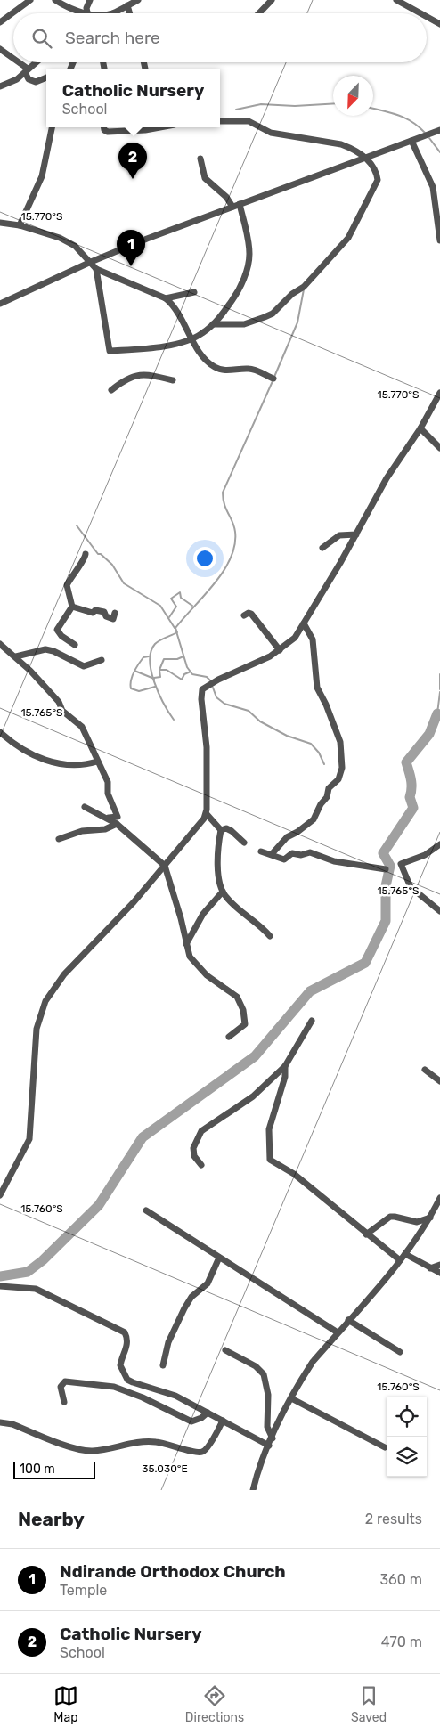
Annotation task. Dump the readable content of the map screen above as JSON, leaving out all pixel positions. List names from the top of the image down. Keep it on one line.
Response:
{"scale_bar":"100 m","north":"bottom left","page":{"search":"Search here","popup":["Catholic Nursery","School"],"pins":["2","1"],"scale":"100 m","heading":["Nearby","2 results"],"list":[{"mark":"1","name":"Ndirande Orthodox Church","note":"Temple","value":"360 m"},{"mark":"2","name":"Catholic Nursery","note":"School","value":"470 m"}],"nav":["Map","Directions","Saved"]},"coordinates":["15.770°S","15.765°S","15.760°S","35.030°E"]}
